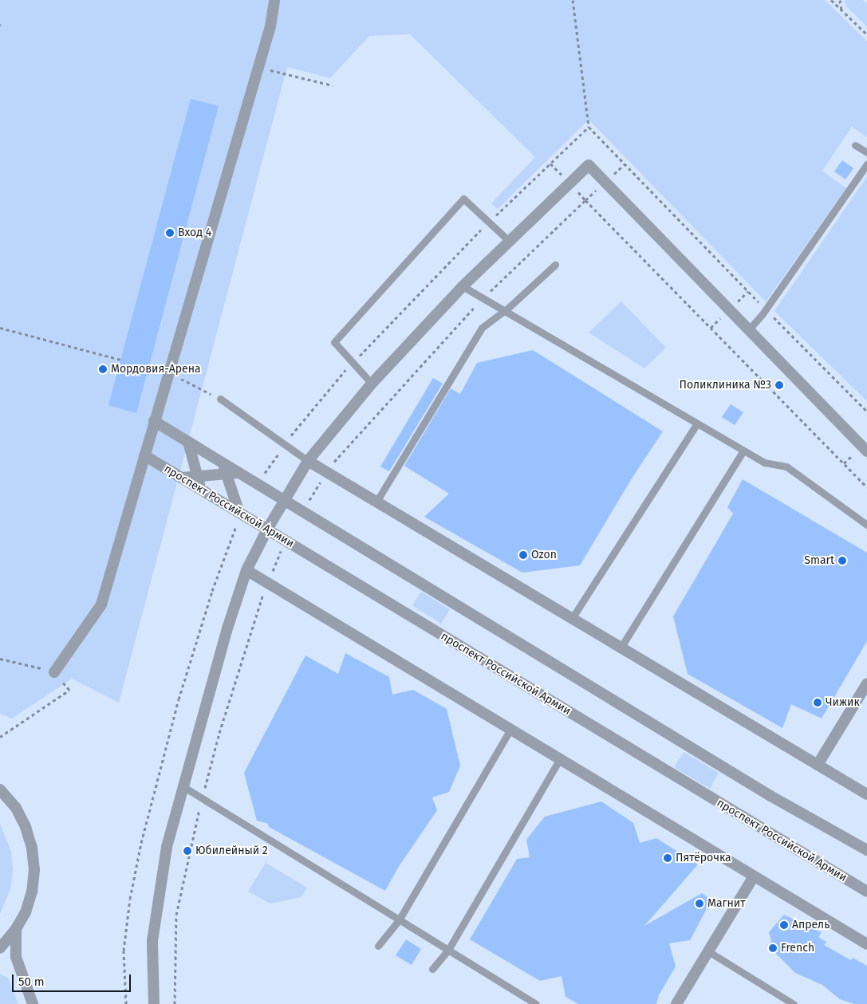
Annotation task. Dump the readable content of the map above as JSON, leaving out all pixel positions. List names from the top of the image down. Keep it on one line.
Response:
{"streets":{"street":["проспект Российской Армии"]},"places":["Вход 4","Мордовия-Арена","Поликлиника №3","Ozon","Smart","Чижик","Юбилейный 2","Пятёрочка","Магнит","Апрель","French"],"scale_bar":"50 m"}
